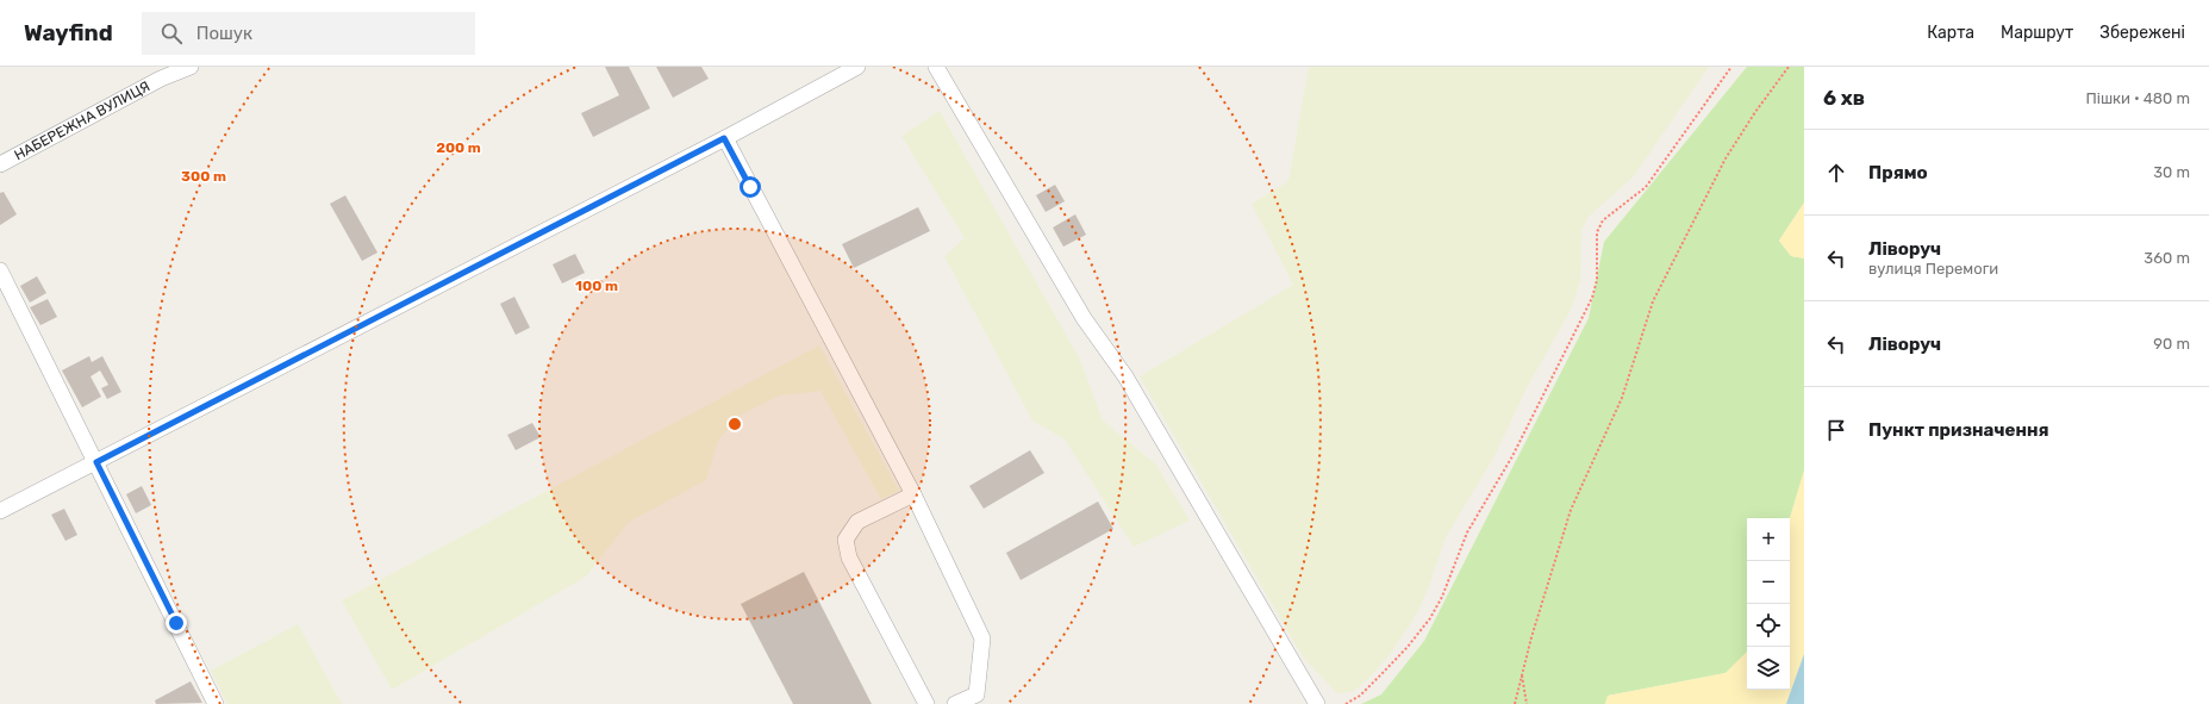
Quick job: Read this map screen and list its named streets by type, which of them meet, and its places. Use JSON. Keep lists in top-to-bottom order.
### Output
{
  "streets": {
    "street": ["НАБЕРЕЖНА ВУЛИЦЯ"]
  },
  "page": {
    "header": "Wayfind",
    "search": "Пошук",
    "nav": ["Карта", "Маршрут", "Збережені"],
    "heading": ["6 хв", "Пішки · 480 m"],
    "list": [
      ["Прямо", "30 m"],
      ["Ліворуч", "вулиця Перемоги", "360 m"],
      ["Ліворуч", "90 m"],
      "Пункт призначення"
    ],
    "map_buttons": ["+", "−"]
  },
  "rings": ["200 m", "300 m", "100 m"]
}
